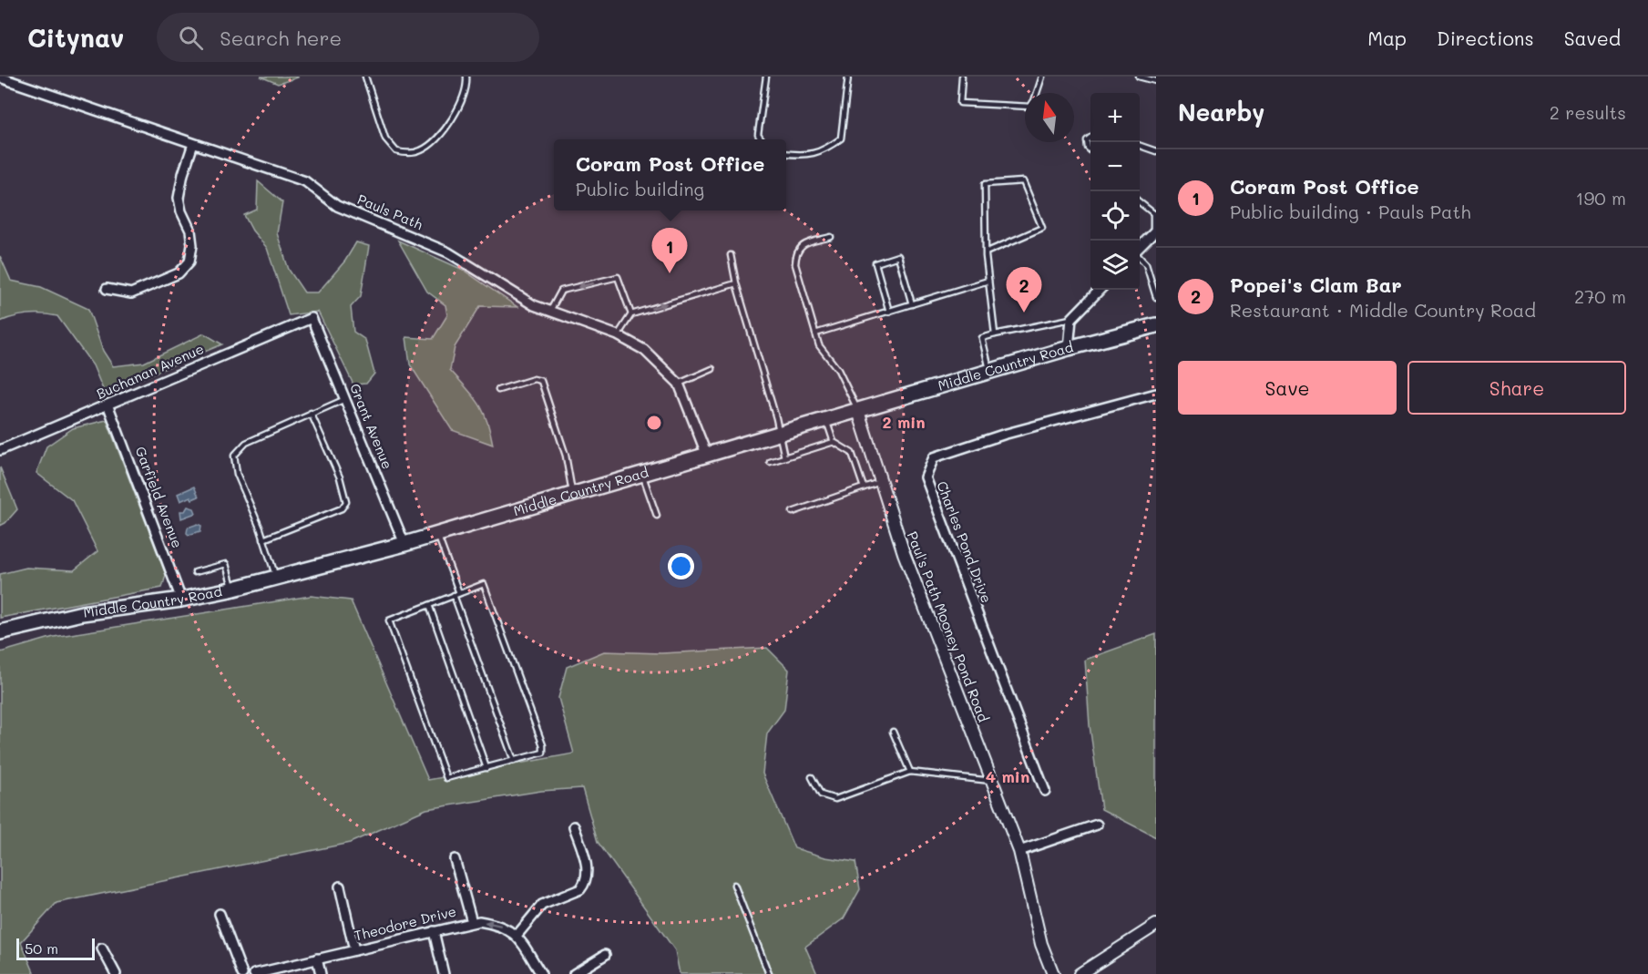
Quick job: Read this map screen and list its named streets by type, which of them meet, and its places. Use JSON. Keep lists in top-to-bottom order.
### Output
{
  "streets": {
    "main road": ["Middle Country Road"],
    "street": [
      "Pauls Path",
      "Buchanan Avenue",
      "Grant Avenue",
      "Garfield Avenue",
      "Charles Pond Drive",
      "Paul's Path Mooney Pond Road",
      "Theodore Drive"
    ]
  },
  "crossings": [
    ["Pauls Path", "Middle Country Road"],
    ["Middle Country Road", "Grant Avenue"],
    ["Middle Country Road", "Garfield Avenue"],
    ["Middle Country Road", "Paul's Path Mooney Pond Road"],
    ["Buchanan Avenue", "Grant Avenue"],
    ["Buchanan Avenue", "Garfield Avenue"]
  ],
  "scale_bar": "50 m",
  "north": "top",
  "page": {
    "header": "Citynav",
    "search": "Search here",
    "nav": ["Map", "Directions", "Saved"],
    "heading": ["Nearby", "2 results"],
    "map_buttons": ["+", "−"],
    "popup": ["Coram Post Office", "Public building"],
    "list": [
      {
        "mark": "1",
        "name": "Coram Post Office",
        "note": "Public building · Pauls Path",
        "value": "190 m"
      },
      {
        "mark": "2",
        "name": "Popei's Clam Bar",
        "note": "Restaurant · Middle Country Road",
        "value": "270 m"
      }
    ],
    "pins": ["1", "2"],
    "buttons": ["Save", "Share"],
    "scale": "50 m"
  },
  "rings": ["2 min", "4 min"]
}
